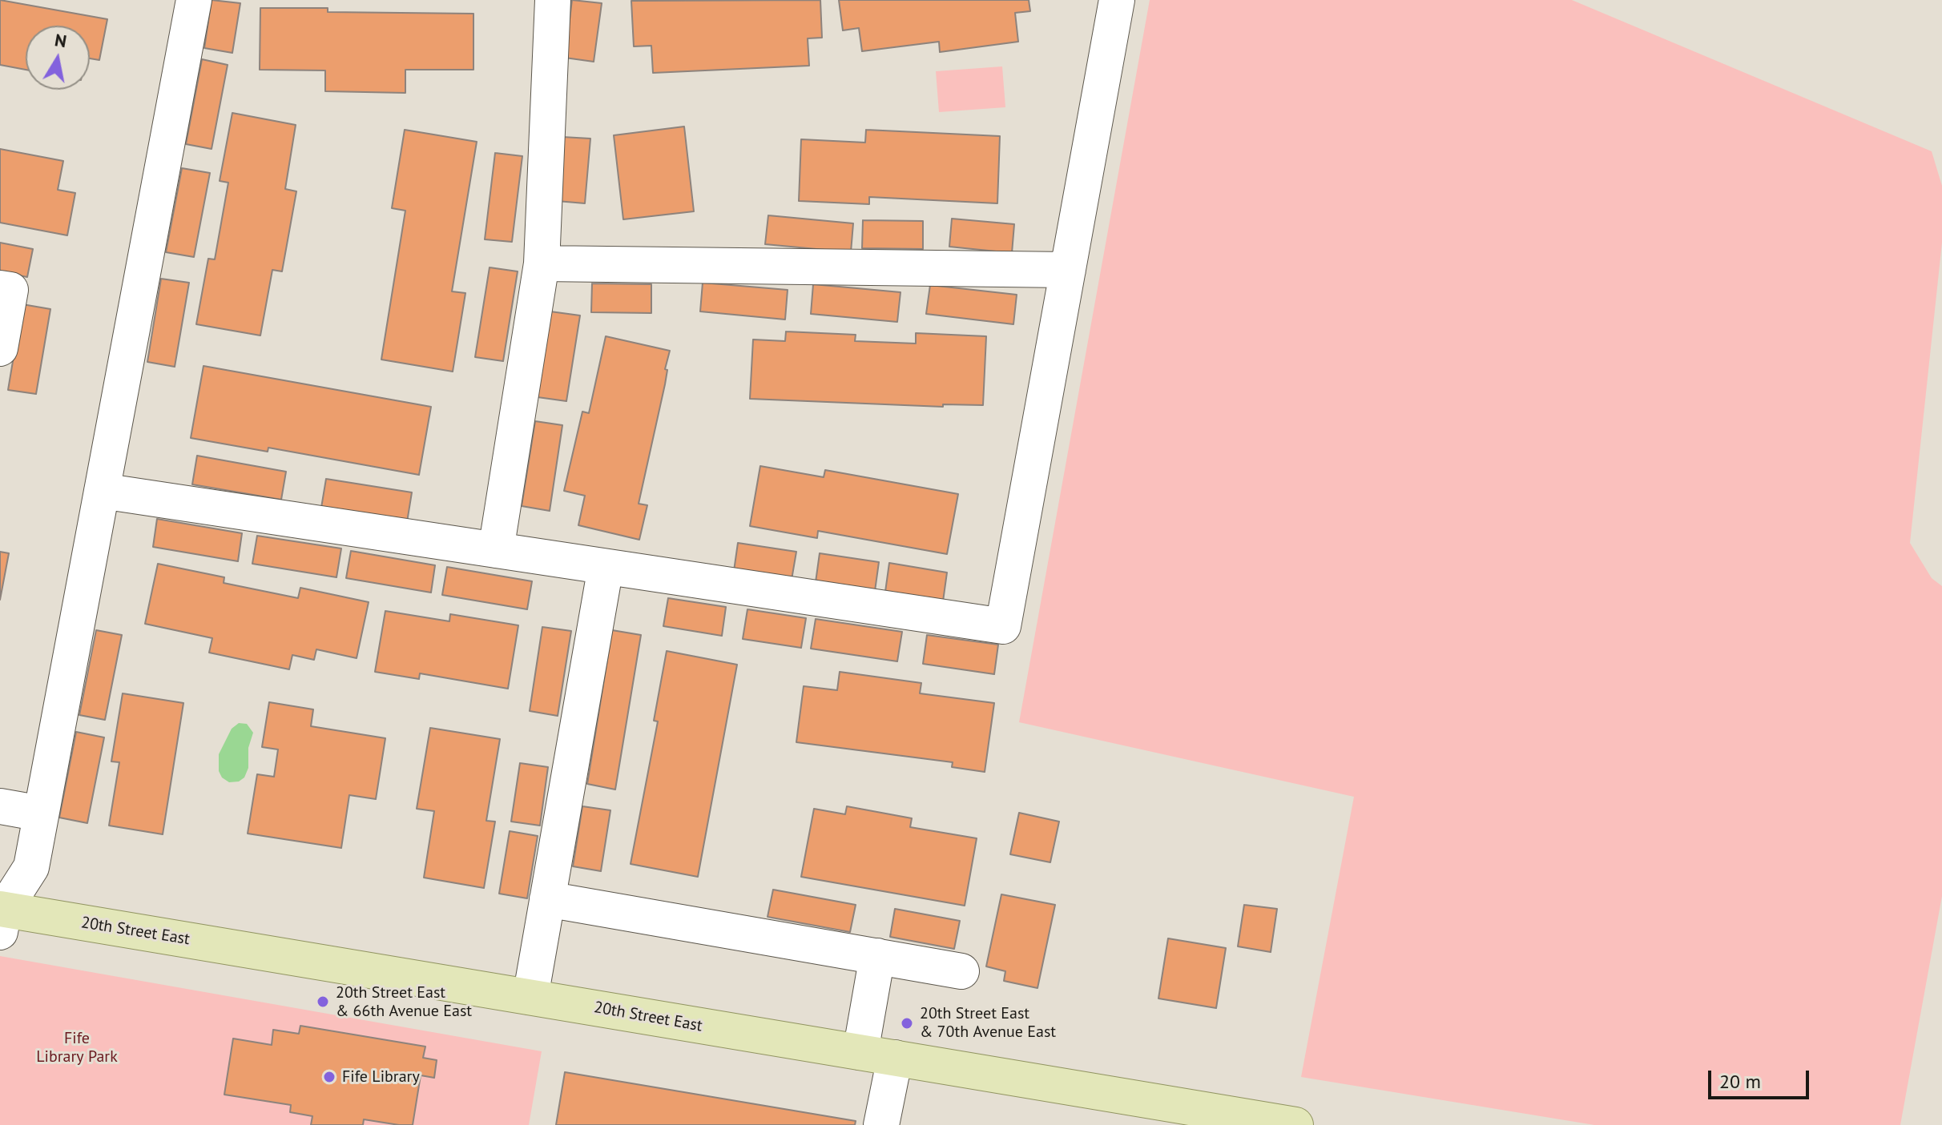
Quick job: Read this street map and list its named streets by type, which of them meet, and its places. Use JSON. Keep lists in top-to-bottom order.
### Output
{
  "streets": {
    "main road": ["20th Street East"]
  },
  "parks": ["Fife Library Park"],
  "places": ["20th Street East & 66th Avenue East", "20th Street East & 70th Avenue East", "Fife Library"],
  "scale_bar": "20 m",
  "north": "top"
}
